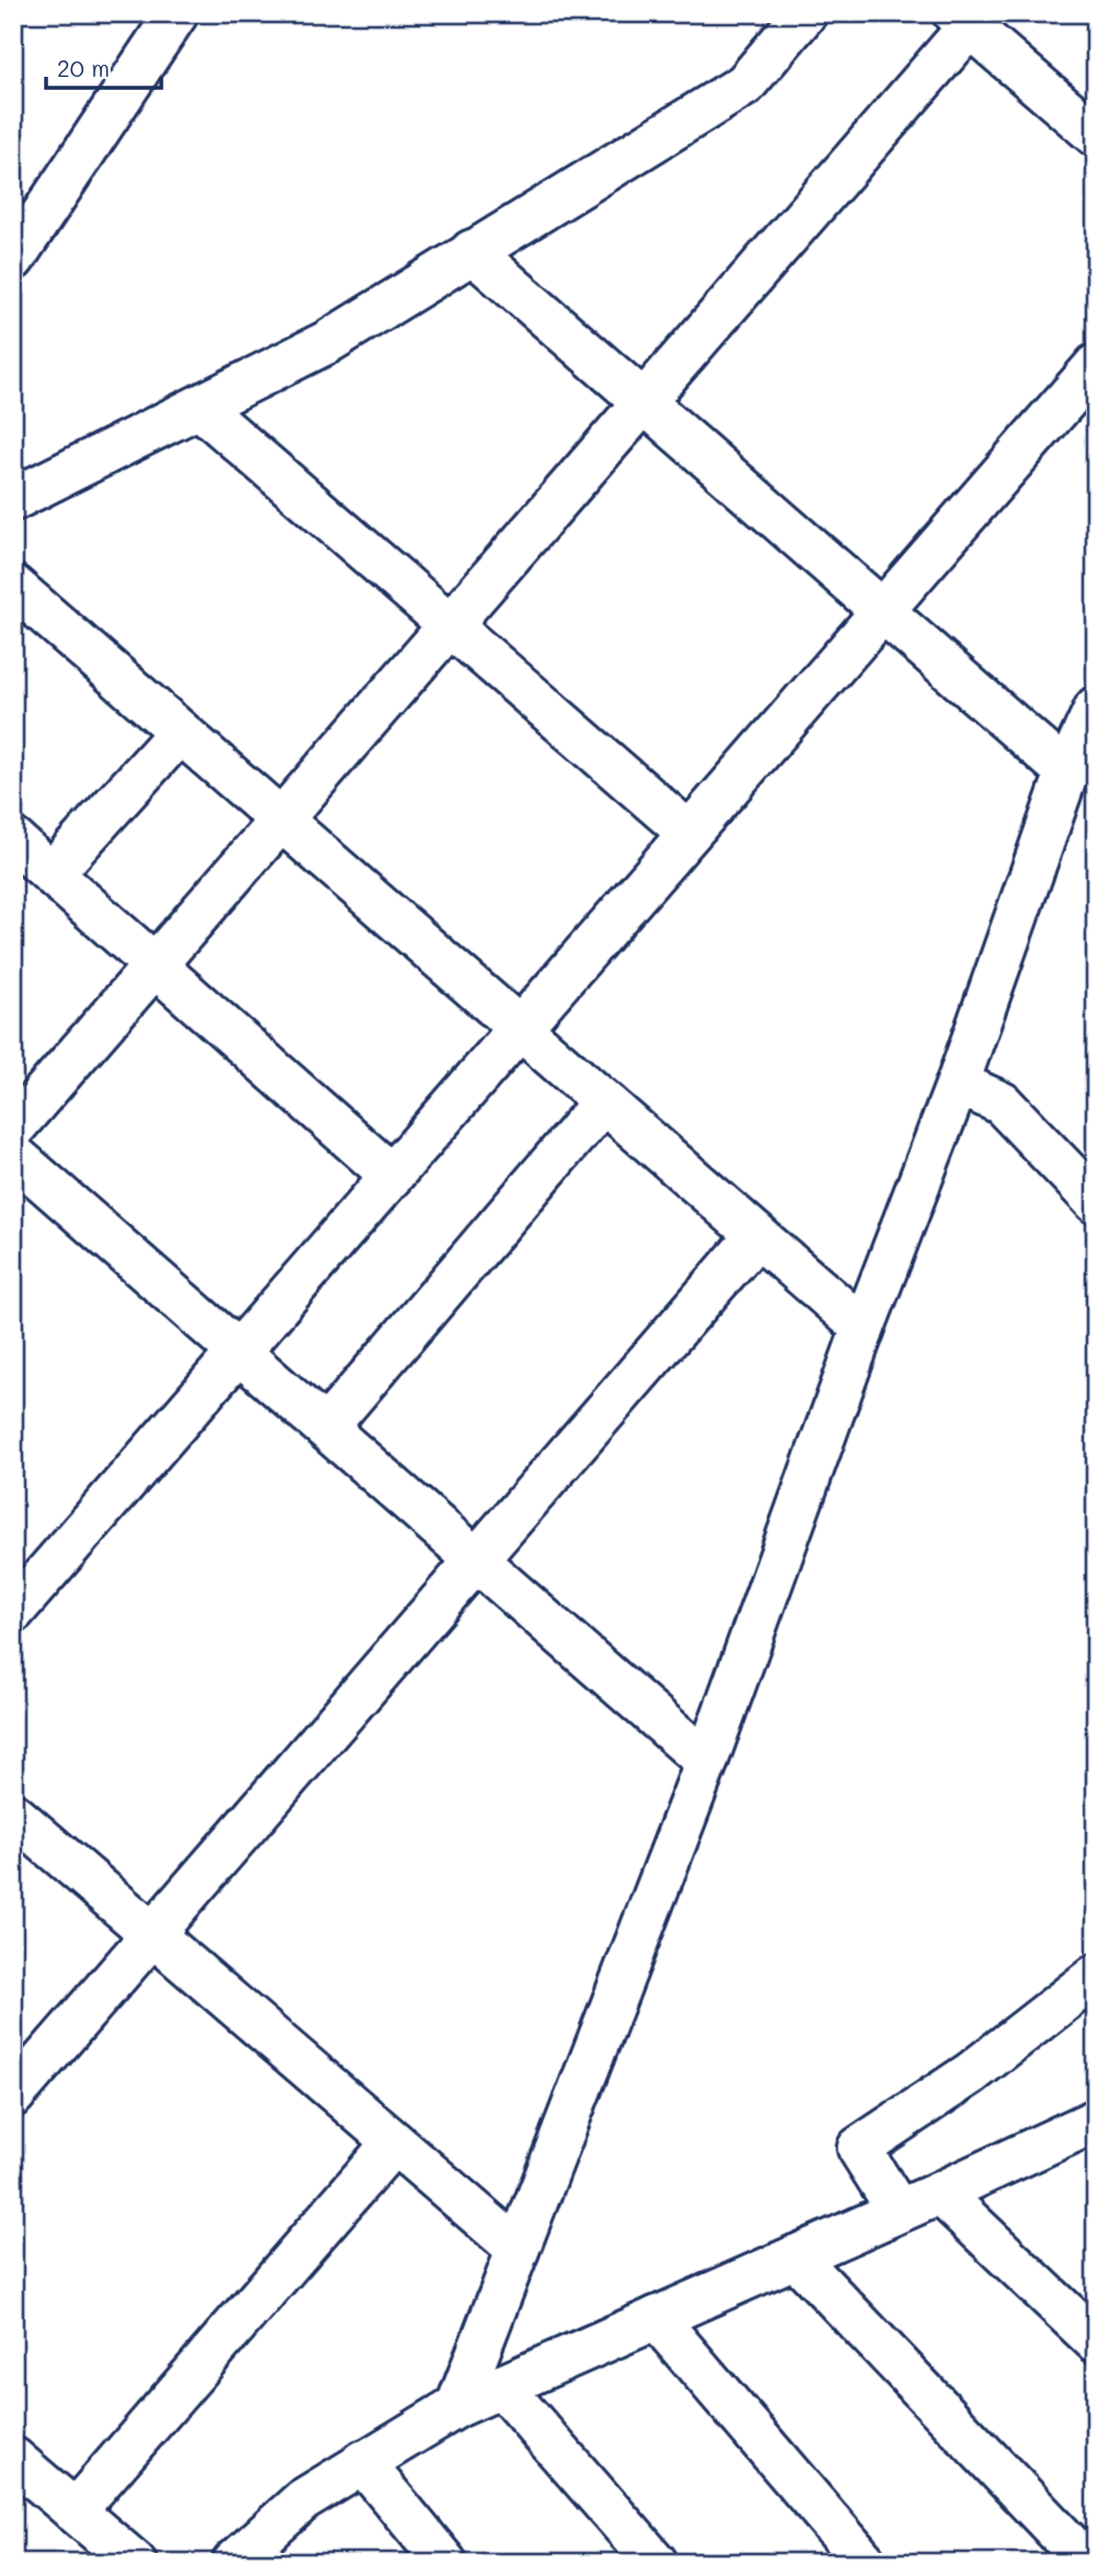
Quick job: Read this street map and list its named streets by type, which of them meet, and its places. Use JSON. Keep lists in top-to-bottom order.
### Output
{
  "scale_bar": "20 m"
}
